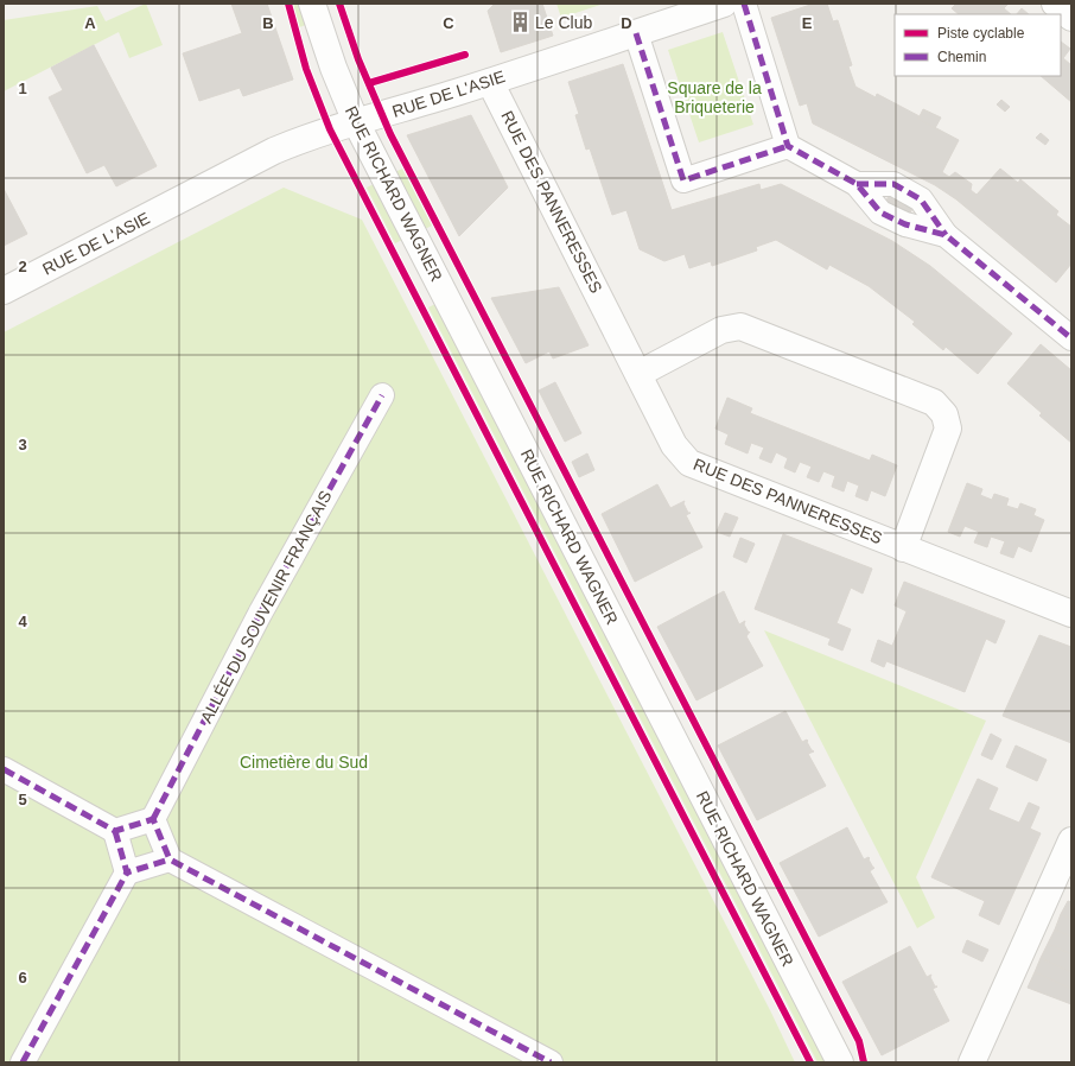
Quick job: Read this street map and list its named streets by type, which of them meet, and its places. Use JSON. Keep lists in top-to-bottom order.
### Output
{
  "streets": {
    "street": [
      "RUE DE L'ASIE",
      "RUE RICHARD WAGNER",
      "RUE DES PANNERESSES",
      "ALLÉE DU SOUVENIR FRANÇAIS"
    ]
  },
  "crossings": [
    ["RUE DE L'ASIE", "RUE RICHARD WAGNER"],
    ["RUE DE L'ASIE", "RUE DES PANNERESSES"]
  ],
  "parks": ["Square de la Briqueterie", "Cimetière du Sud"],
  "places": {
    "building": ["Le Club"]
  },
  "legend": ["Piste cyclable", "Chemin"],
  "grid": {
    "columns": [
      "A",
      "B",
      "C",
      "D",
      "E"
    ],
    "rows": [
      "1",
      "2",
      "3",
      "4",
      "5",
      "6"
    ]
  }
}
